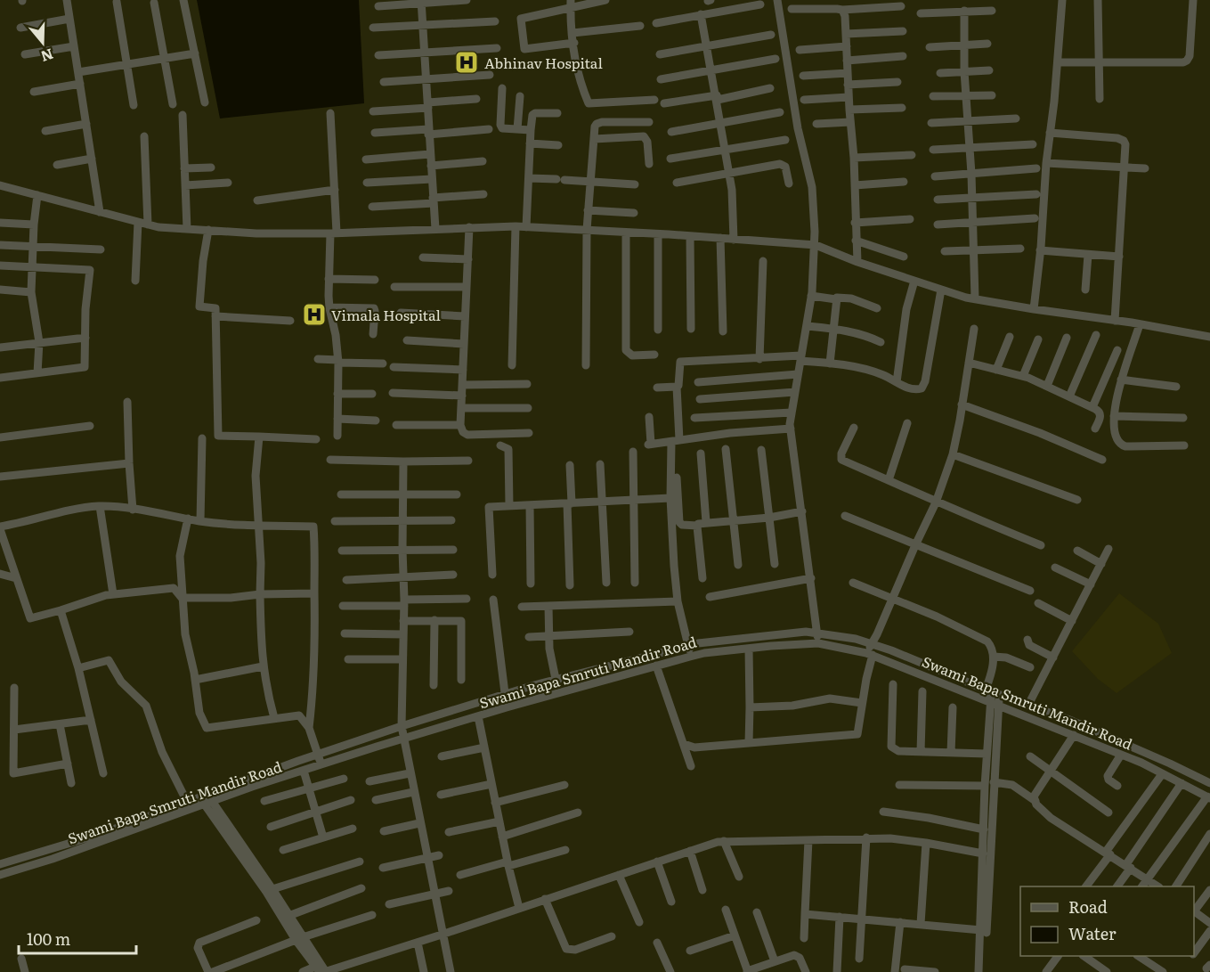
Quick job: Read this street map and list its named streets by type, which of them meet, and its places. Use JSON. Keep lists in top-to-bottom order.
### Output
{
  "streets": {
    "street": ["Swami Bapa Smruti Mandir Road"]
  },
  "places": {
    "hospital": ["Abhinav Hospital", "Vimala Hospital"]
  },
  "legend": ["Road", "Water"],
  "scale_bar": "100 m",
  "north": "bottom"
}
